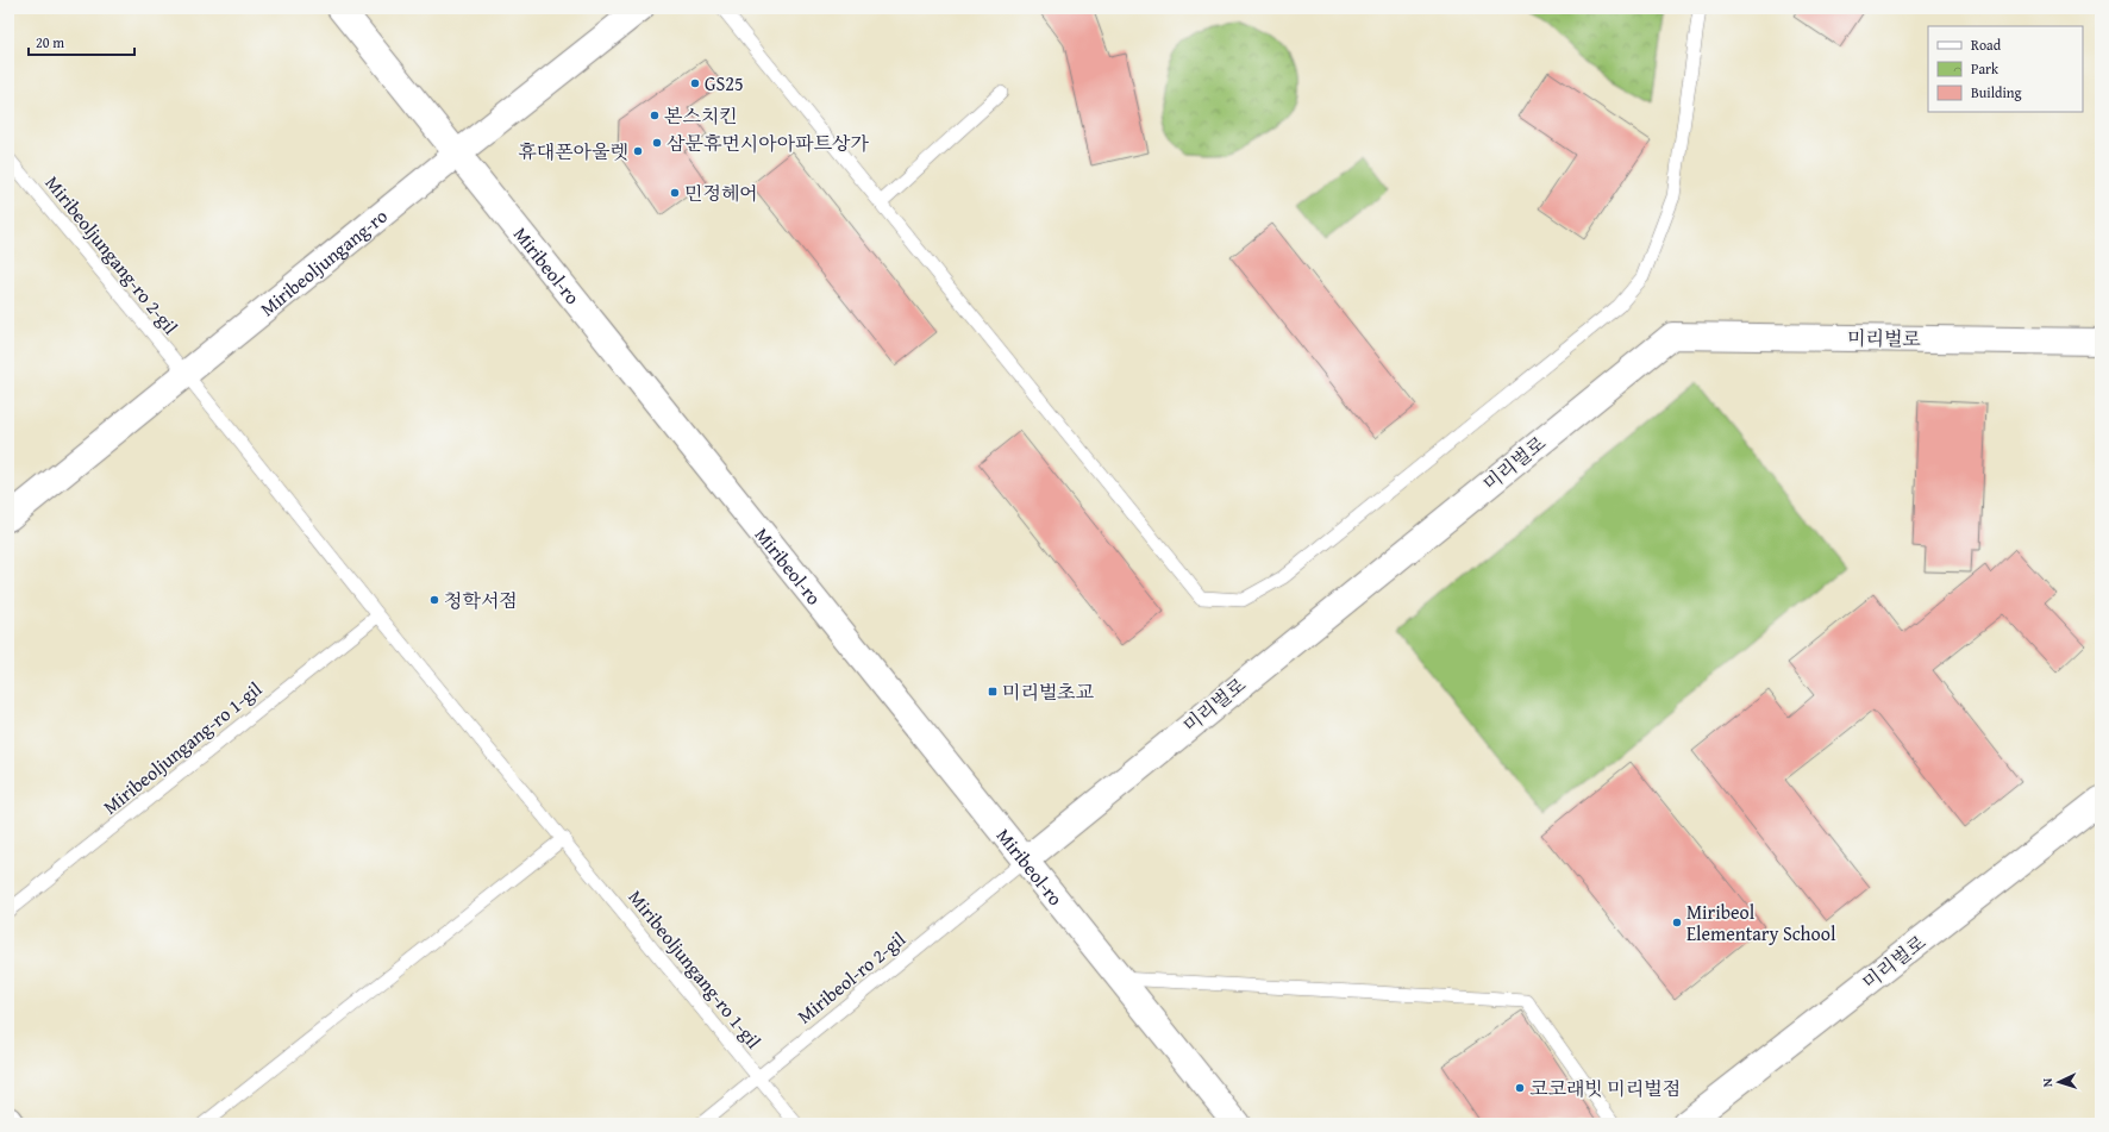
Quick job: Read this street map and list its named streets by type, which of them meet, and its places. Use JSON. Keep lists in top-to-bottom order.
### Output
{
  "streets": {
    "street": ["Miribeoljungang-ro", "Miribeol-ro", "미리벌로"],
    "lane": ["Miribeoljungang-ro 2-gil", "Miribeoljungang-ro 1-gil", "Miribeol-ro 2-gil"]
  },
  "crossings": [
    ["Miribeoljungang-ro 2-gil", "Miribeoljungang-ro"],
    ["Miribeoljungang-ro 2-gil", "Miribeoljungang-ro 1-gil"],
    ["Miribeoljungang-ro", "Miribeol-ro"],
    ["Miribeoljungang-ro", "Miribeoljungang-ro 1-gil"],
    ["Miribeol-ro", "미리벌로"],
    ["Miribeol-ro", "Miribeol-ro 2-gil"],
    ["미리벌로", "Miribeol-ro 2-gil"],
    ["Miribeoljungang-ro 1-gil", "Miribeol-ro 2-gil"]
  ],
  "places": {
    "other": [
      "GS25",
      "본스치킨",
      "삼문휴먼시아아파트상가",
      "휴대폰아울렛",
      "민정헤어",
      "청학서점",
      "Miribeol Elementary School",
      "코코래빗 미리벌점"
    ],
    "transit": ["미리벌초교"]
  },
  "legend": ["Road", "Park", "Building"],
  "scale_bar": "20 m",
  "north": "left"
}
